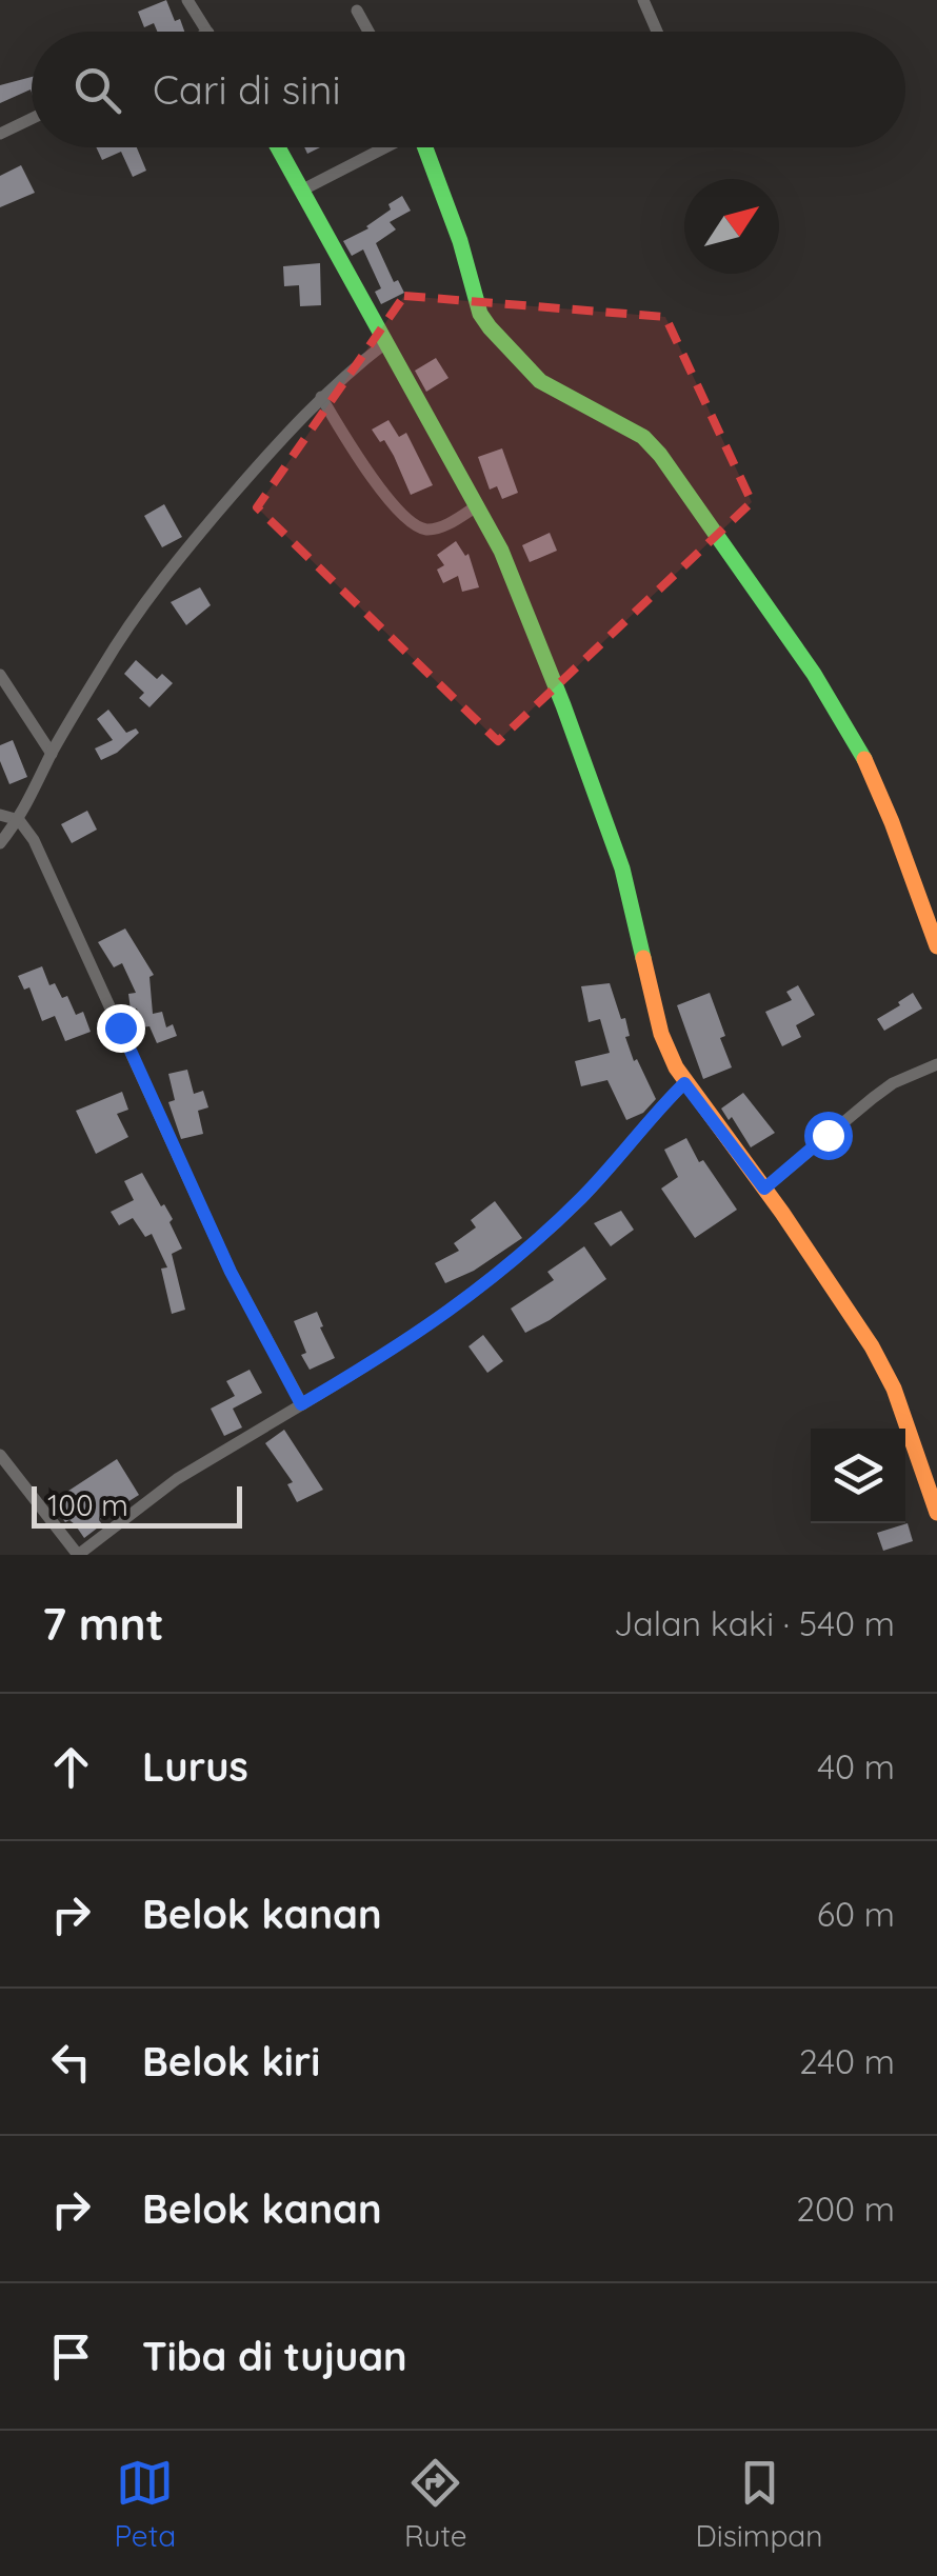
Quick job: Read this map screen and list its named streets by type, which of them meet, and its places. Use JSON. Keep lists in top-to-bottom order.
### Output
{
  "scale_bar": "100 m",
  "north": "top right",
  "page": {
    "search": "Cari di sini",
    "scale": "100 m",
    "heading": ["7 mnt", "Jalan kaki · 540 m"],
    "list": [
      ["Lurus", "40 m"],
      ["Belok kanan", "60 m"],
      ["Belok kiri", "240 m"],
      ["Belok kanan", "200 m"],
      "Tiba di tujuan"
    ],
    "nav": ["Peta", "Rute", "Disimpan"]
  }
}
